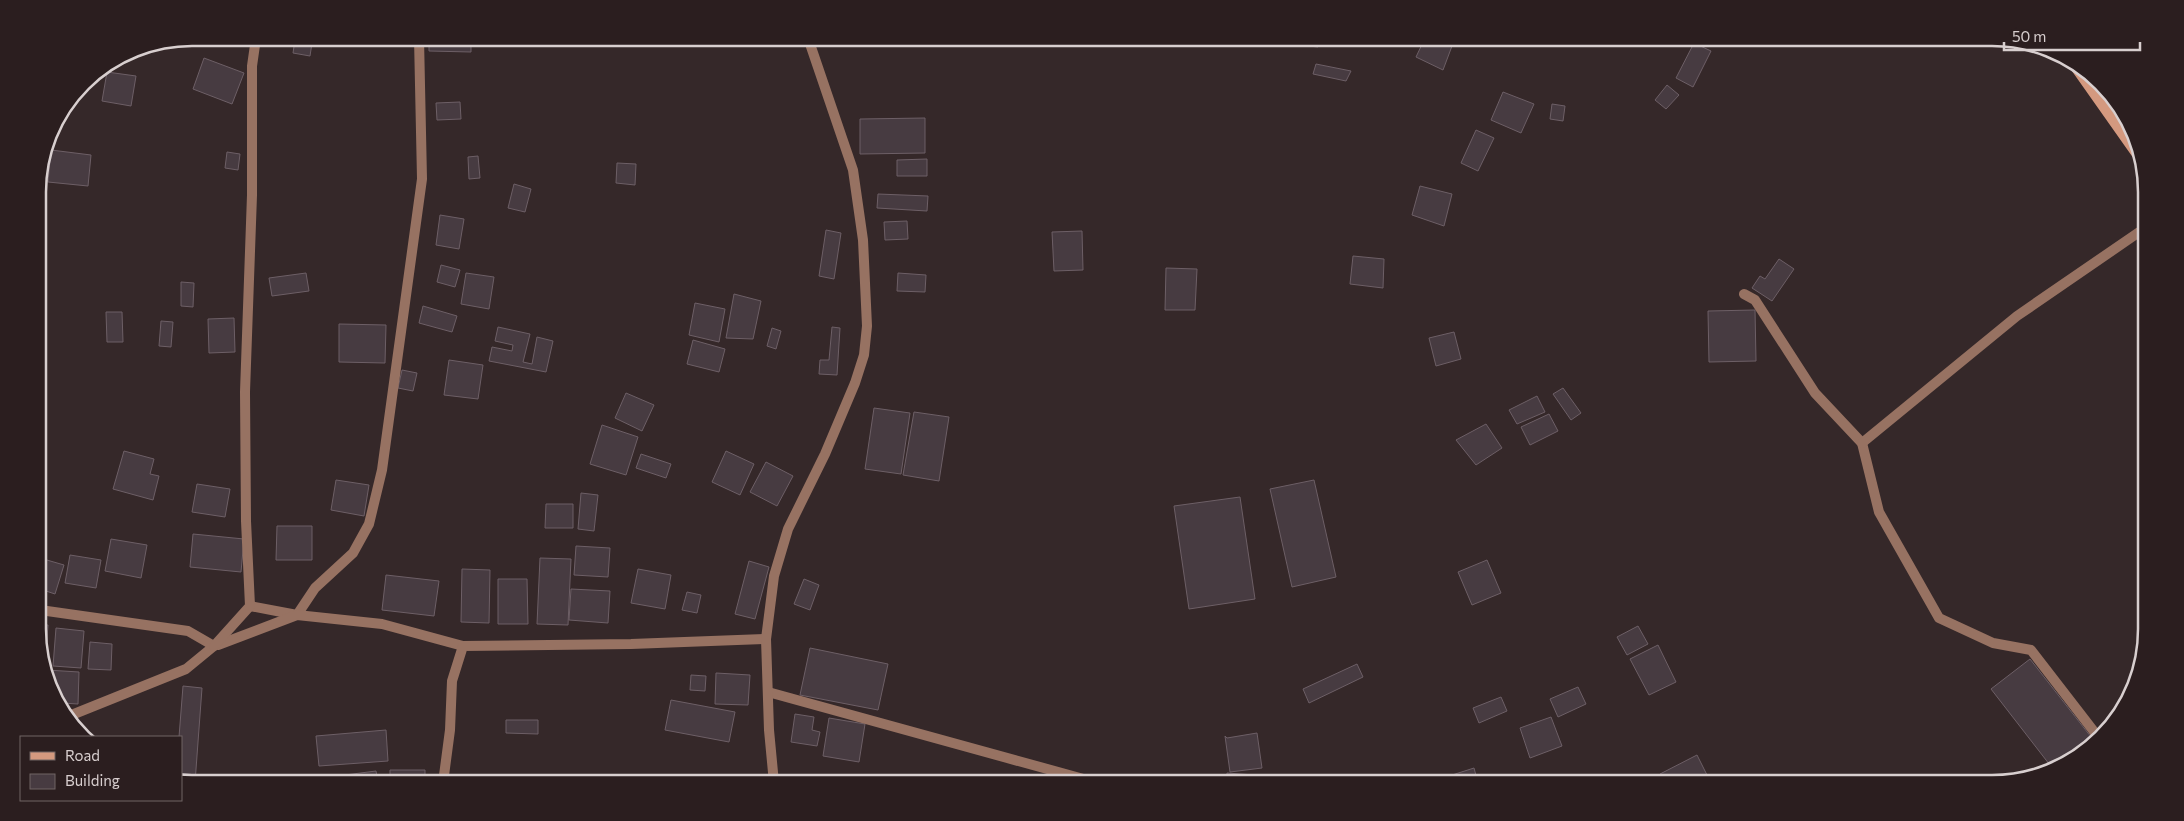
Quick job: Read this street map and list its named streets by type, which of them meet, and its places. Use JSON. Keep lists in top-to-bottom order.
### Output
{
  "legend": ["Road", "Building"],
  "scale_bar": "50 m"
}
